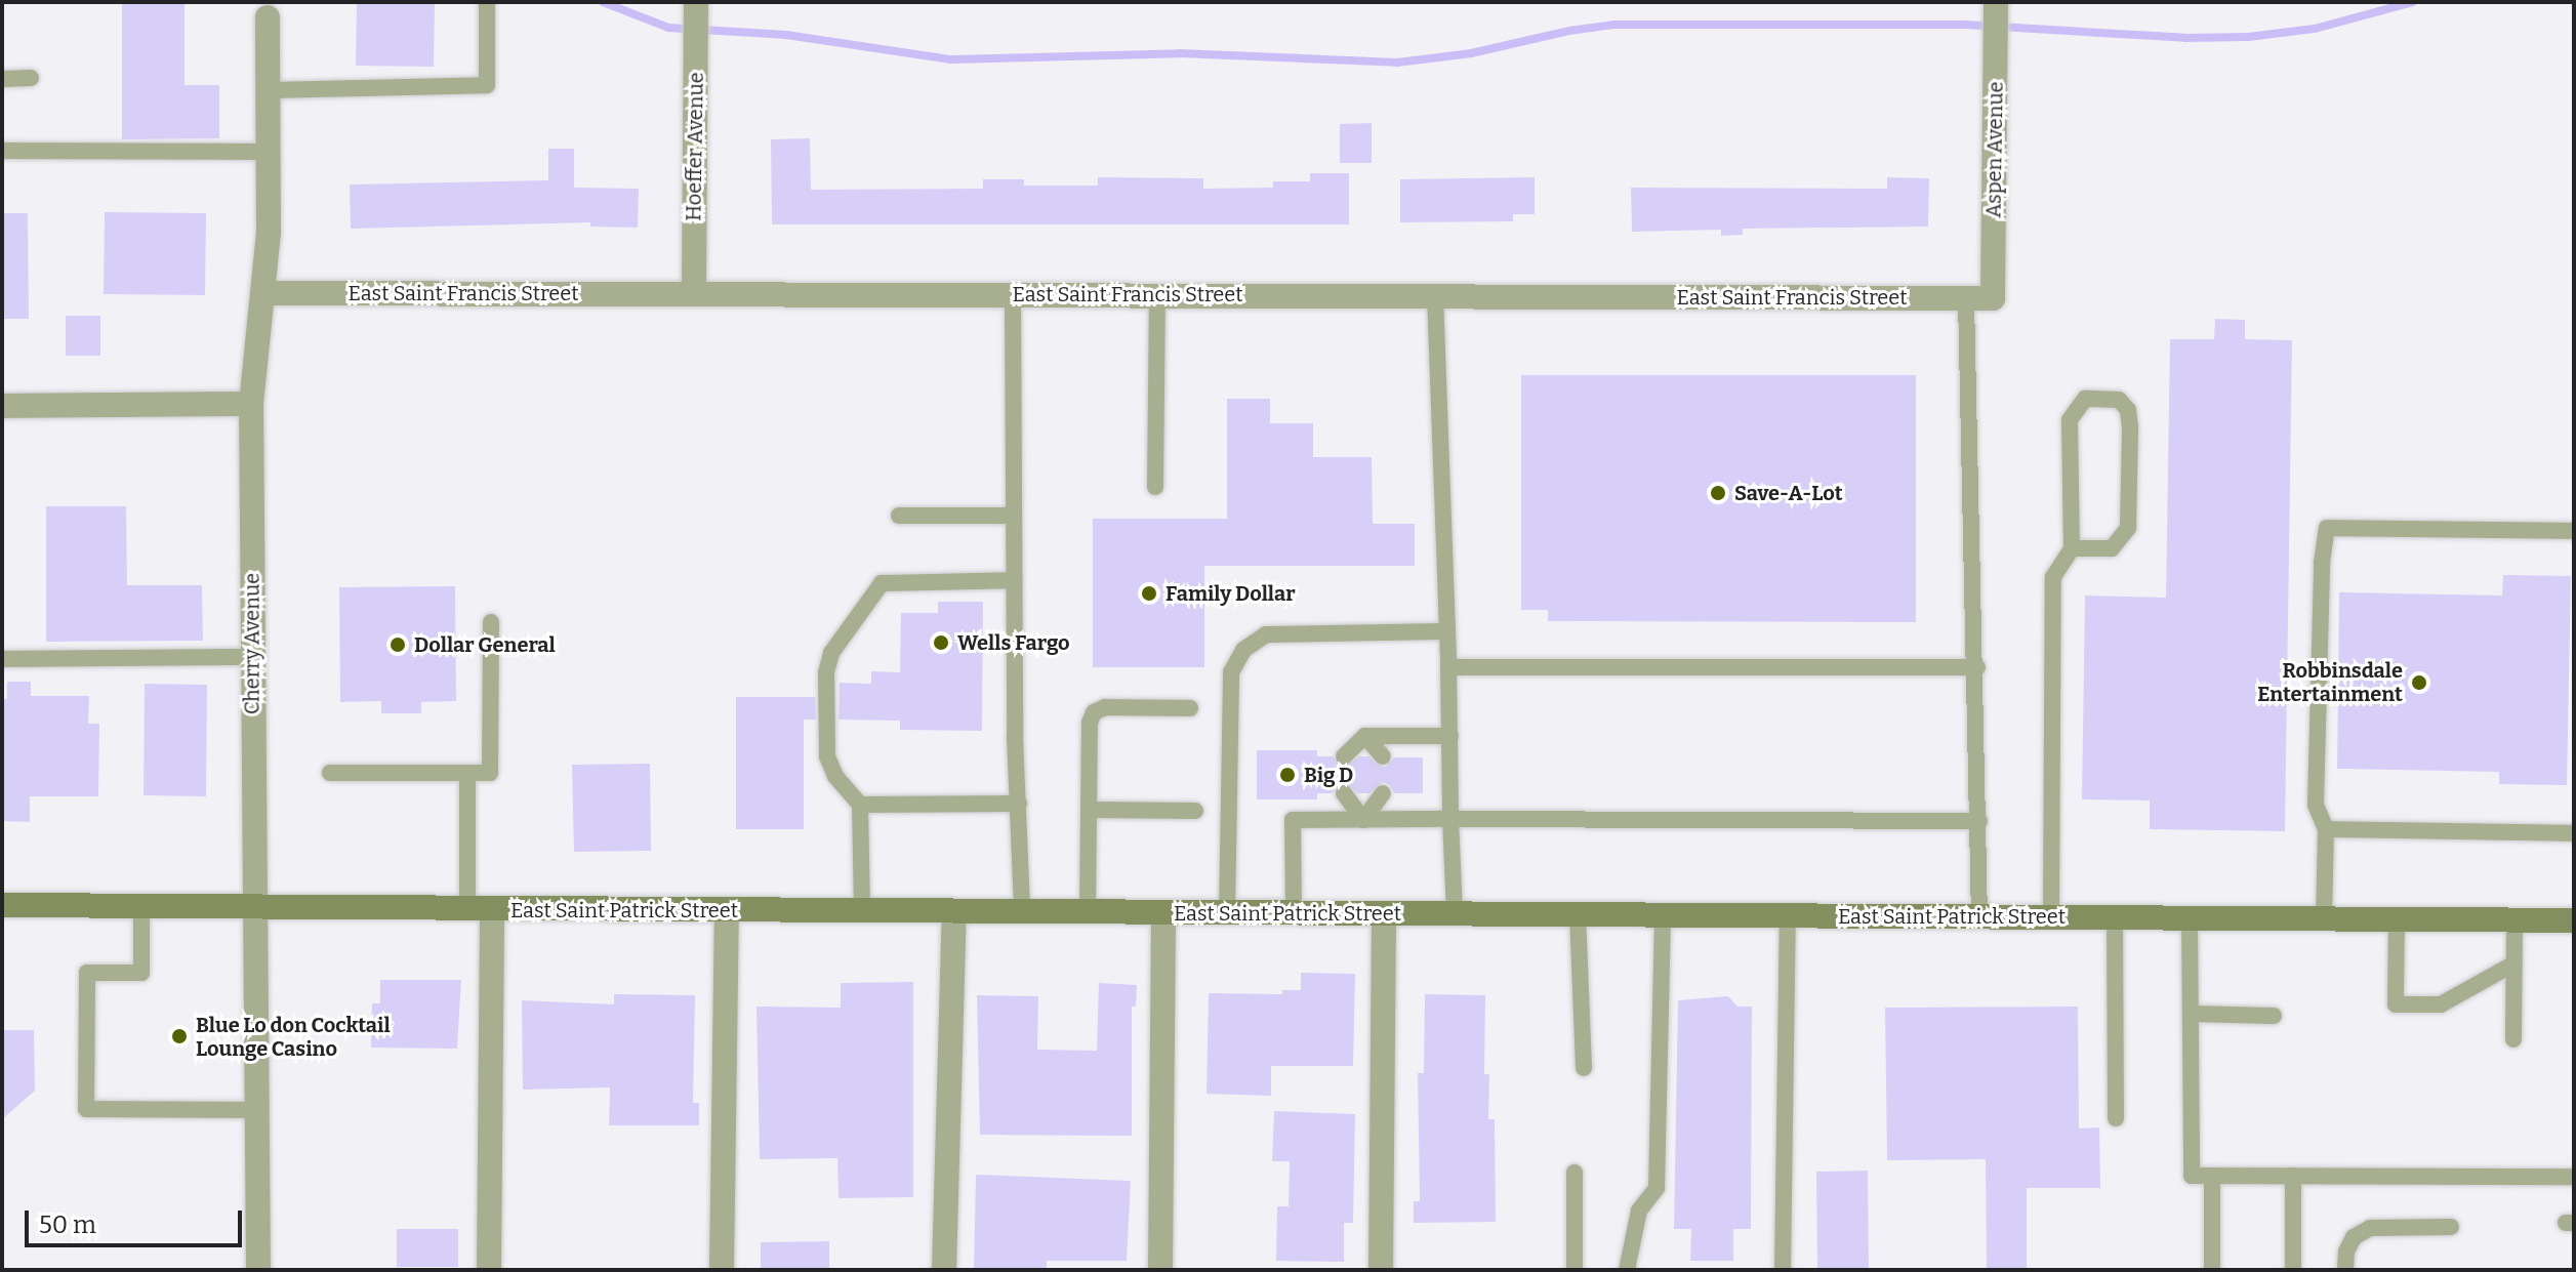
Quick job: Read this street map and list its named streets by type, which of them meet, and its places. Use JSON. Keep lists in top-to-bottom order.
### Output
{
  "streets": {
    "main road": ["East Saint Patrick Street"],
    "street": [
      "Hoeffer Avenue",
      "Aspen Avenue",
      "East Saint Francis Street",
      "Cherry Avenue"
    ]
  },
  "crossings": [
    ["Hoeffer Avenue", "East Saint Francis Street"],
    ["Aspen Avenue", "East Saint Francis Street"],
    ["East Saint Francis Street", "Cherry Avenue"],
    ["Cherry Avenue", "East Saint Patrick Street"]
  ],
  "places": [
    "Save-A-Lot",
    "Family Dollar",
    "Wells Fargo",
    "Dollar General",
    "Robbinsdale Entertainment",
    "Big D",
    "Blue Lo don Cocktail Lounge Casino"
  ],
  "scale_bar": "50 m"
}
